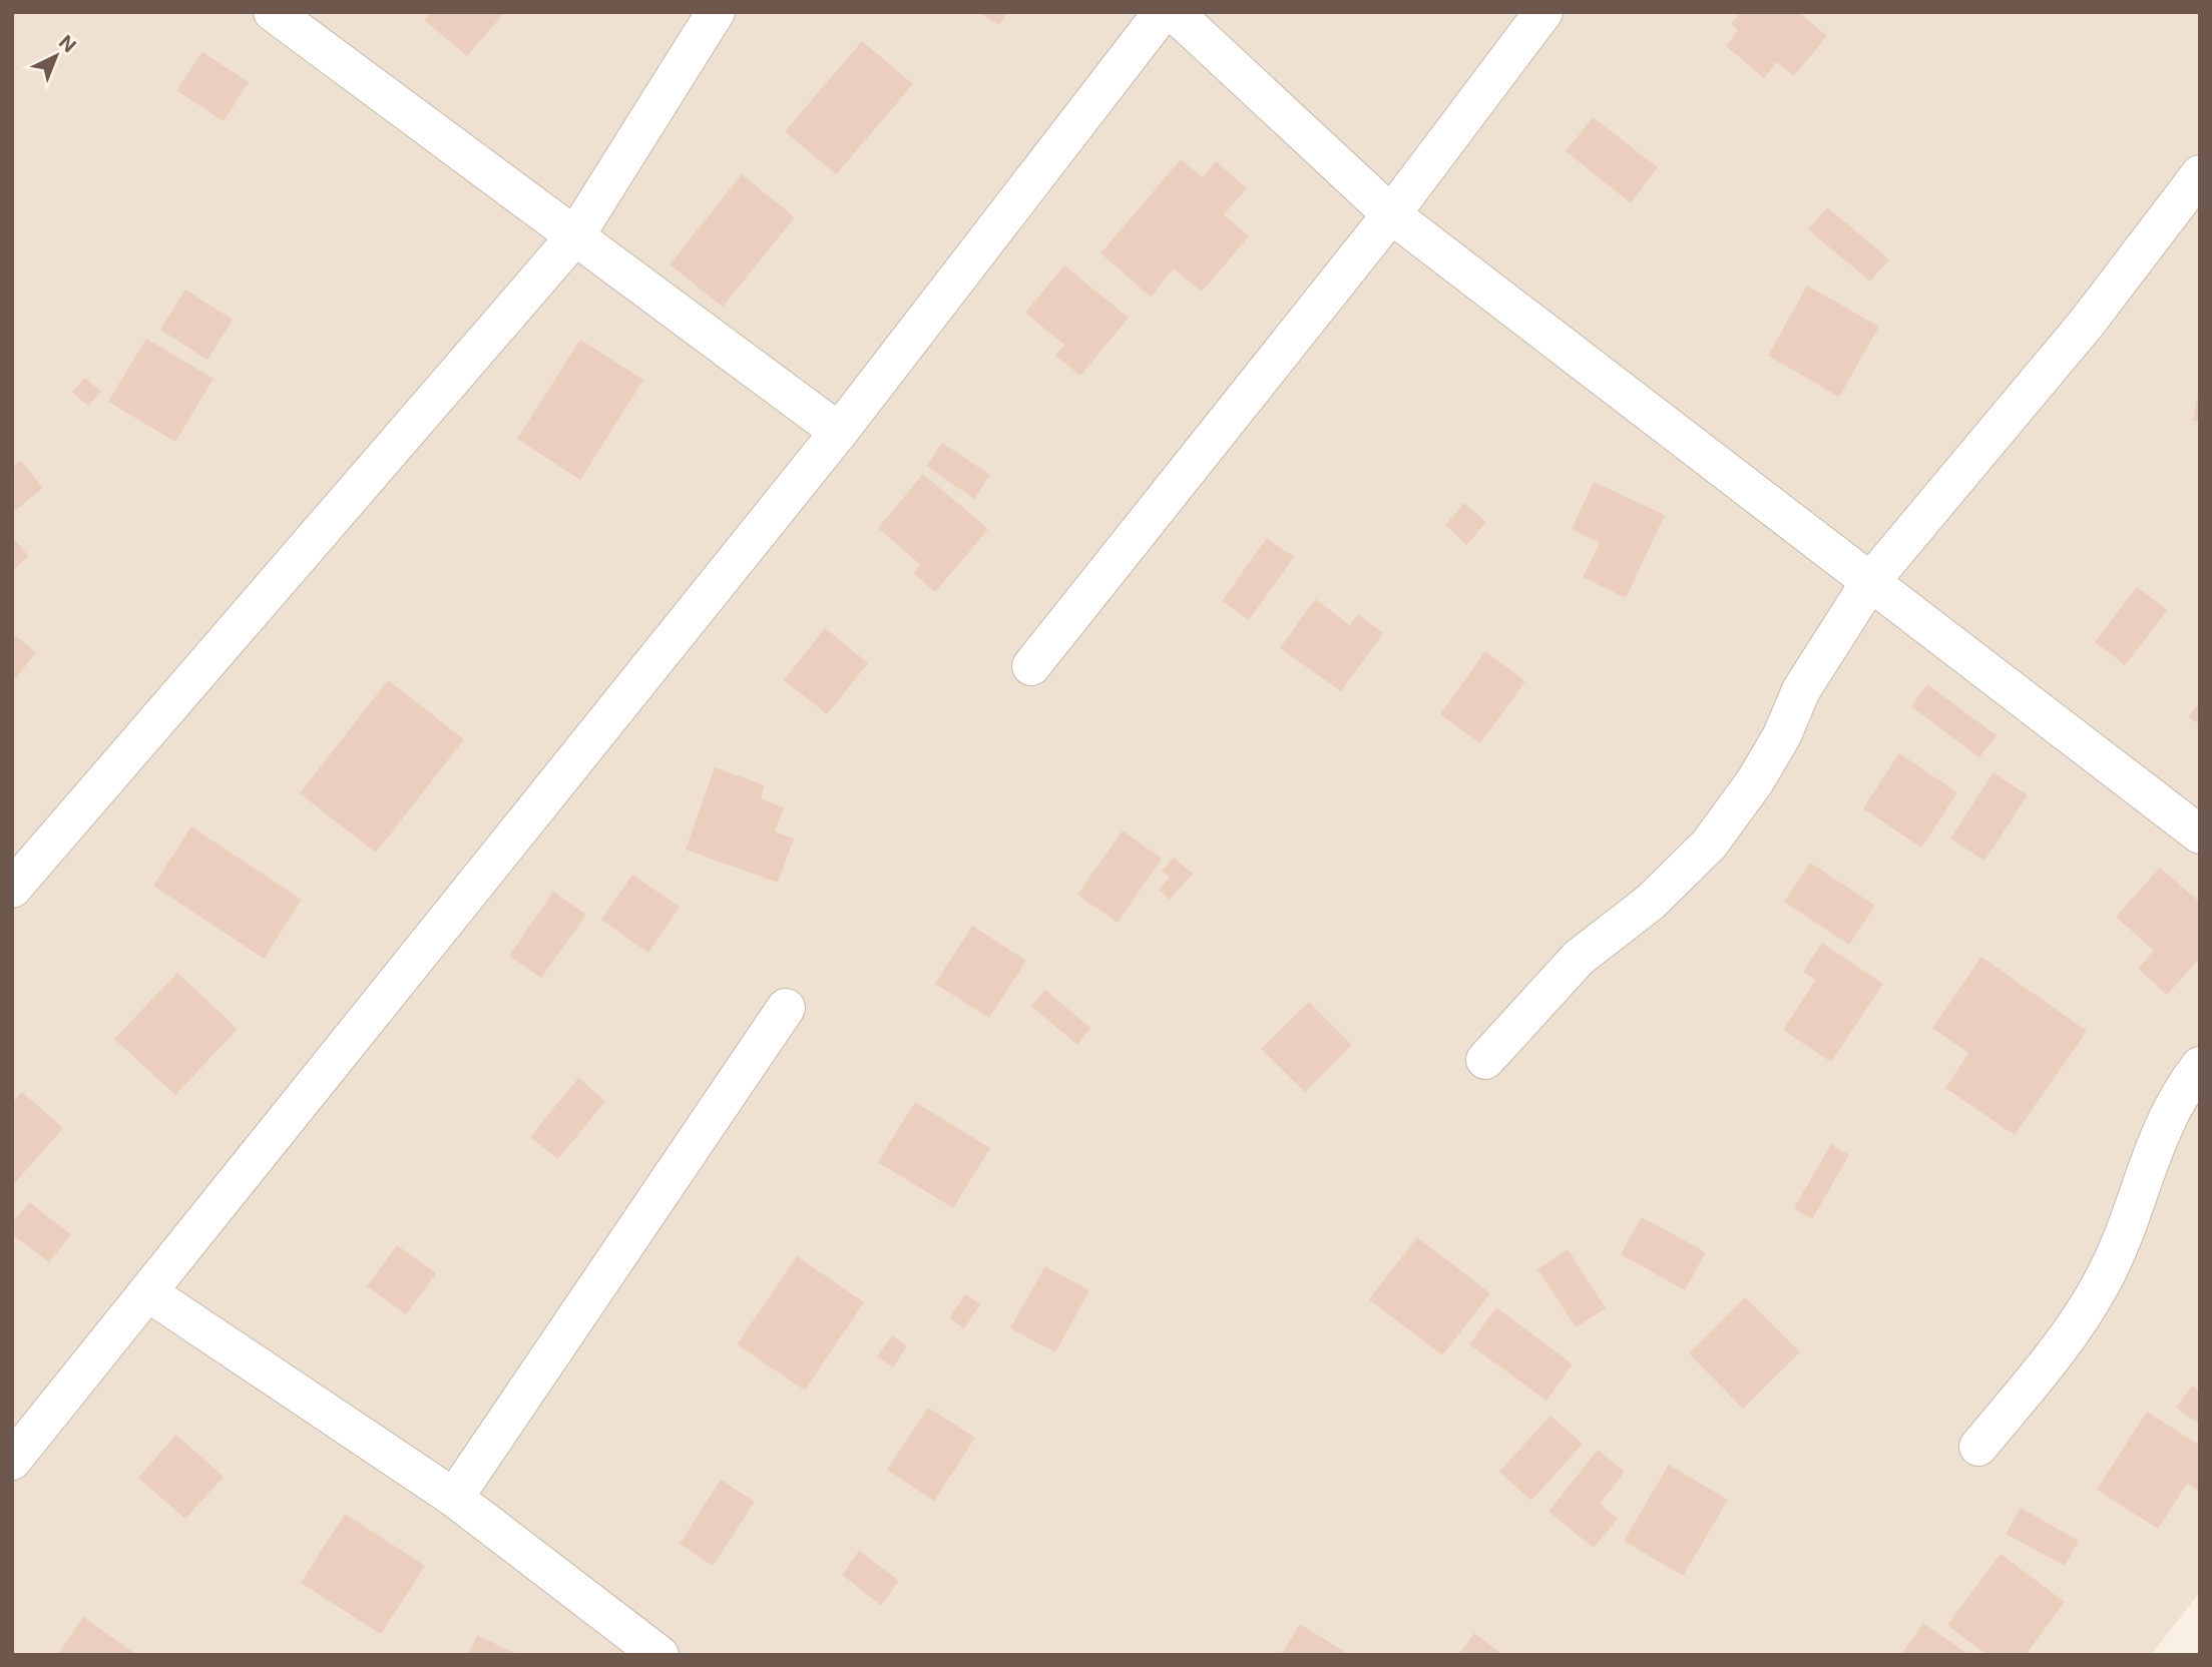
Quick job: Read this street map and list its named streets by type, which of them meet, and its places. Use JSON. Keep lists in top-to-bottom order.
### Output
{
  "north": "top right"
}
